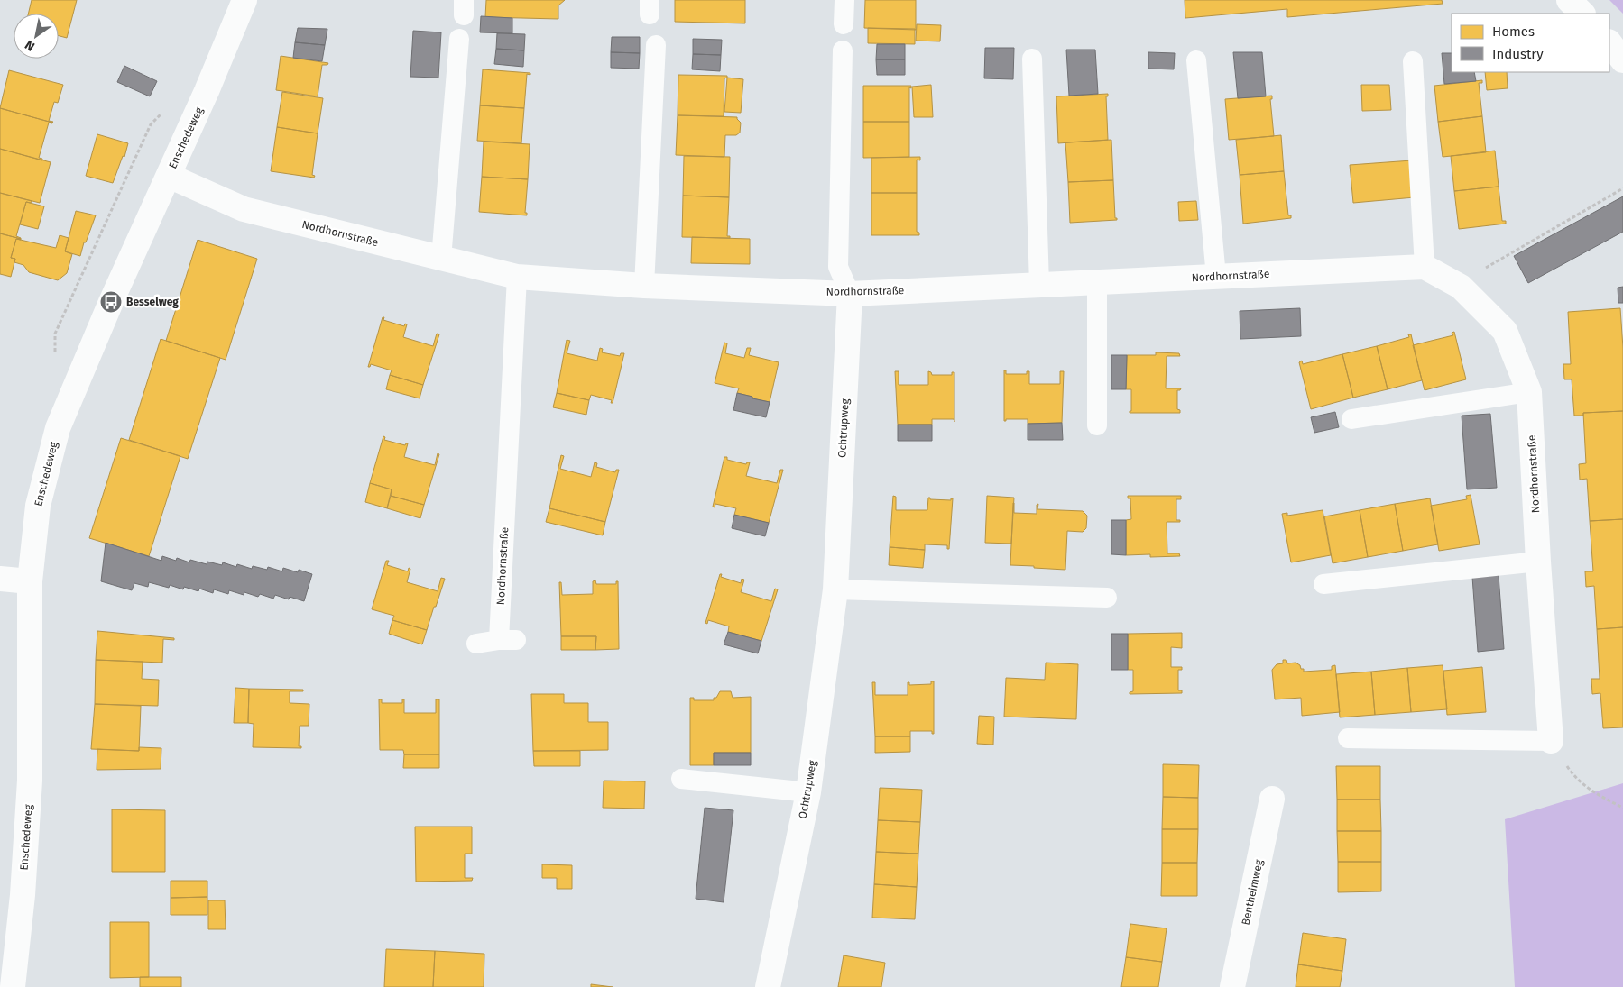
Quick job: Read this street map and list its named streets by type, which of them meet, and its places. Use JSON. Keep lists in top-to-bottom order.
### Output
{
  "streets": {
    "street": [
      "Enschedeweg",
      "Nordhornstraße",
      "Ochtrupweg",
      "Bentheimweg"
    ]
  },
  "crossings": [
    ["Enschedeweg", "Nordhornstraße"],
    ["Nordhornstraße", "Ochtrupweg"]
  ],
  "places": {
    "bus stop": ["Besselweg"]
  },
  "legend": ["Homes", "Industry"],
  "north": "bottom left"
}
